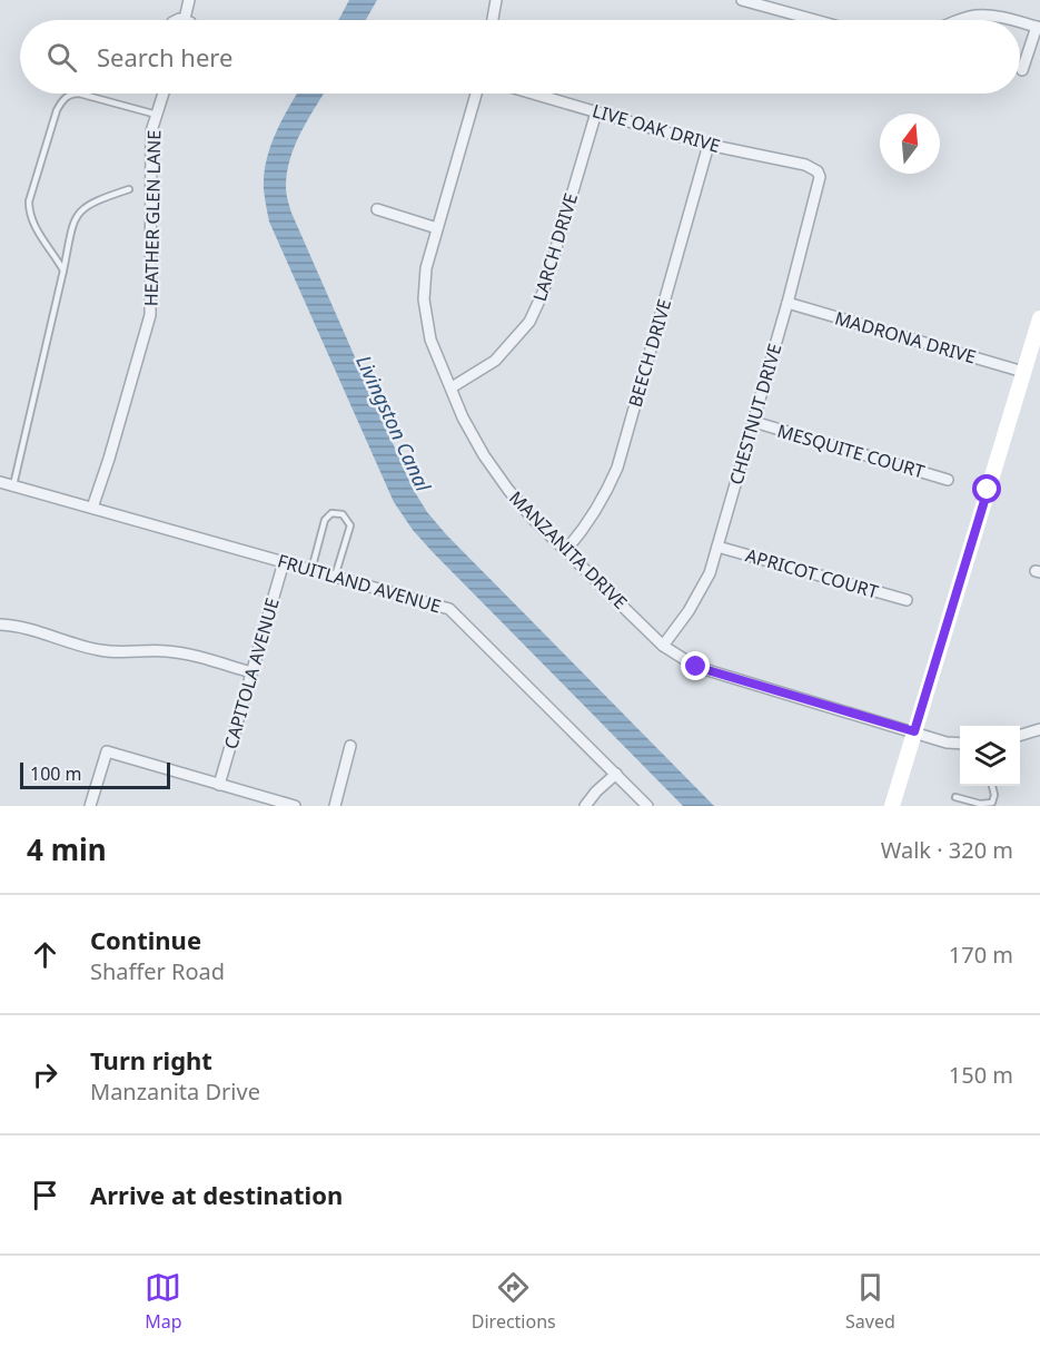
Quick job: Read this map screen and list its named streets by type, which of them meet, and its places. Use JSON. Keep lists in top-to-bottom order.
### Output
{
  "streets": {
    "street": [
      "LIVE OAK DRIVE",
      "HEATHER GLEN LANE",
      "LARCH DRIVE",
      "MADRONA DRIVE",
      "BEECH DRIVE",
      "CHESTNUT DRIVE",
      "MESQUITE COURT",
      "MANZANITA DRIVE",
      "APRICOT COURT",
      "FRUITLAND AVENUE",
      "CAPITOLA AVENUE"
    ]
  },
  "crossings": [
    ["LIVE OAK DRIVE", "LARCH DRIVE"],
    ["LIVE OAK DRIVE", "BEECH DRIVE"],
    ["LIVE OAK DRIVE", "CHESTNUT DRIVE"],
    ["HEATHER GLEN LANE", "FRUITLAND AVENUE"],
    ["LARCH DRIVE", "MANZANITA DRIVE"],
    ["MADRONA DRIVE", "CHESTNUT DRIVE"],
    ["BEECH DRIVE", "MANZANITA DRIVE"],
    ["CHESTNUT DRIVE", "MESQUITE COURT"],
    ["CHESTNUT DRIVE", "MANZANITA DRIVE"],
    ["CHESTNUT DRIVE", "APRICOT COURT"],
    ["FRUITLAND AVENUE", "CAPITOLA AVENUE"]
  ],
  "water": ["Livingston Canal"],
  "scale_bar": "100 m",
  "north": "top",
  "page": {
    "search": "Search here",
    "scale": "100 m",
    "heading": ["4 min", "Walk · 320 m"],
    "list": [
      ["Continue", "Shaffer Road", "170 m"],
      ["Turn right", "Manzanita Drive", "150 m"],
      "Arrive at destination"
    ],
    "nav": ["Map", "Directions", "Saved"]
  }
}
